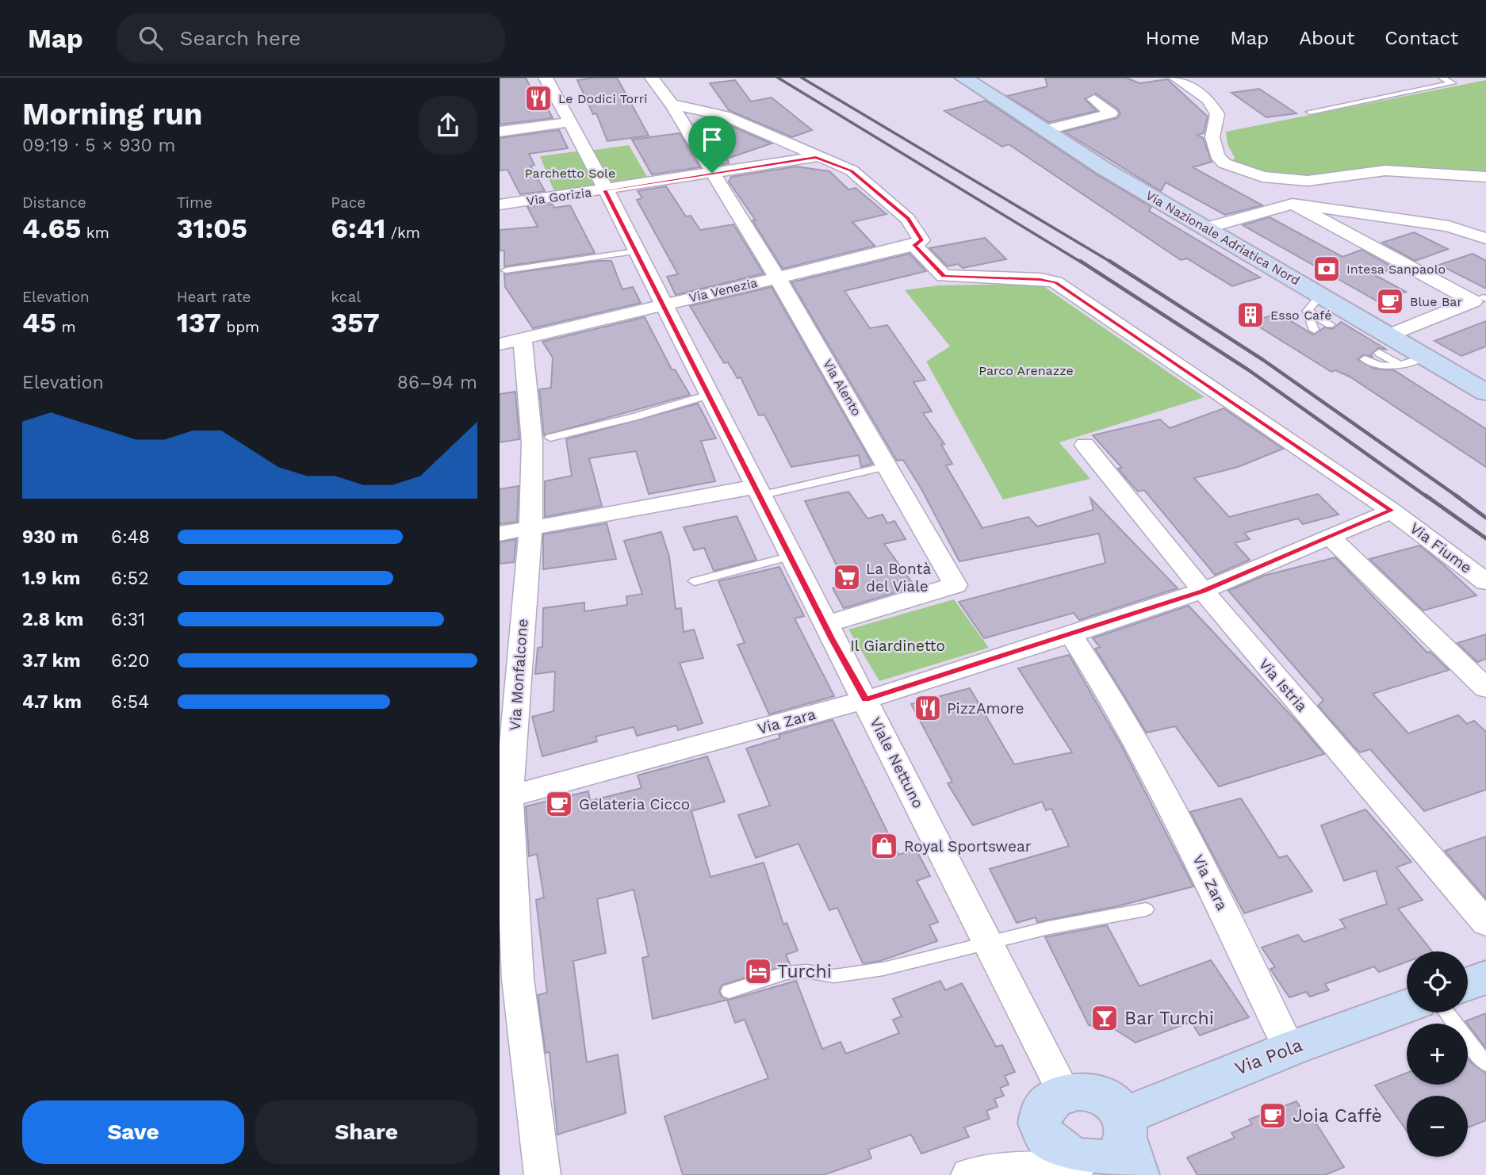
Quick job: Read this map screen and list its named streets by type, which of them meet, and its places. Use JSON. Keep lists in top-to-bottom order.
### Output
{
  "streets": {
    "main road": ["Via Nazionale Adriatica Nord", "Via Pola"],
    "street": [
      "Via Gorizia",
      "Via Venezia",
      "Via Alento",
      "Via Fiume",
      "Via Monfalcone",
      "Via Istria",
      "Via Zara",
      "Viale Nettuno"
    ]
  },
  "crossings": [
    ["Via Gorizia", "Via Alento"],
    ["Via Gorizia", "Viale Nettuno"],
    ["Via Venezia", "Via Alento"],
    ["Via Venezia", "Via Fiume"],
    ["Via Venezia", "Via Monfalcone"],
    ["Via Venezia", "Viale Nettuno"],
    ["Via Alento", "Viale Nettuno"],
    ["Via Fiume", "Via Zara"],
    ["Via Monfalcone", "Via Zara"],
    ["Via Istria", "Via Zara"],
    ["Via Zara", "Viale Nettuno"],
    ["Via Zara", "Via Pola"],
    ["Viale Nettuno", "Via Pola"]
  ],
  "parks": ["Parchetto Sole", "Parco Arenazze", "Il Giardinetto"],
  "places": {
    "restaurant": ["Le Dodici Torri", "PizzAmore"],
    "bank": ["Intesa Sanpaolo"],
    "cafe": ["Blue Bar", "Gelateria Cicco", "Joia Caffè"],
    "building": ["Esso Café"],
    "supermarket": ["La Bontà del Viale"],
    "shop": ["Royal Sportswear"],
    "hotel": ["Turchi"],
    "bar": ["Bar Turchi"]
  },
  "page": {
    "header": "Map",
    "search": "Search here",
    "nav": [
      "Home",
      "Map",
      "About",
      "Contact"
    ],
    "heading": ["Morning run", "09:19 · 5 × 930 m"],
    "stats": [
      ["Distance", "4.65 km"],
      ["Time", "31:05"],
      ["Pace", "6:41 /km"],
      ["Elevation", "45 m"],
      ["Heart rate", "137 bpm"],
      ["kcal", "357"]
    ],
    "chart": ["Elevation", "86–94 m"],
    "list": [
      {
        "name": "930 m",
        "note": "6:48"
      },
      {
        "name": "1.9 km",
        "note": "6:52"
      },
      {
        "name": "2.8 km",
        "note": "6:31"
      },
      {
        "name": "3.7 km",
        "note": "6:20"
      },
      {
        "name": "4.7 km",
        "note": "6:54"
      }
    ],
    "map_buttons": ["+", "−"],
    "buttons": ["Save", "Share"]
  }
}
